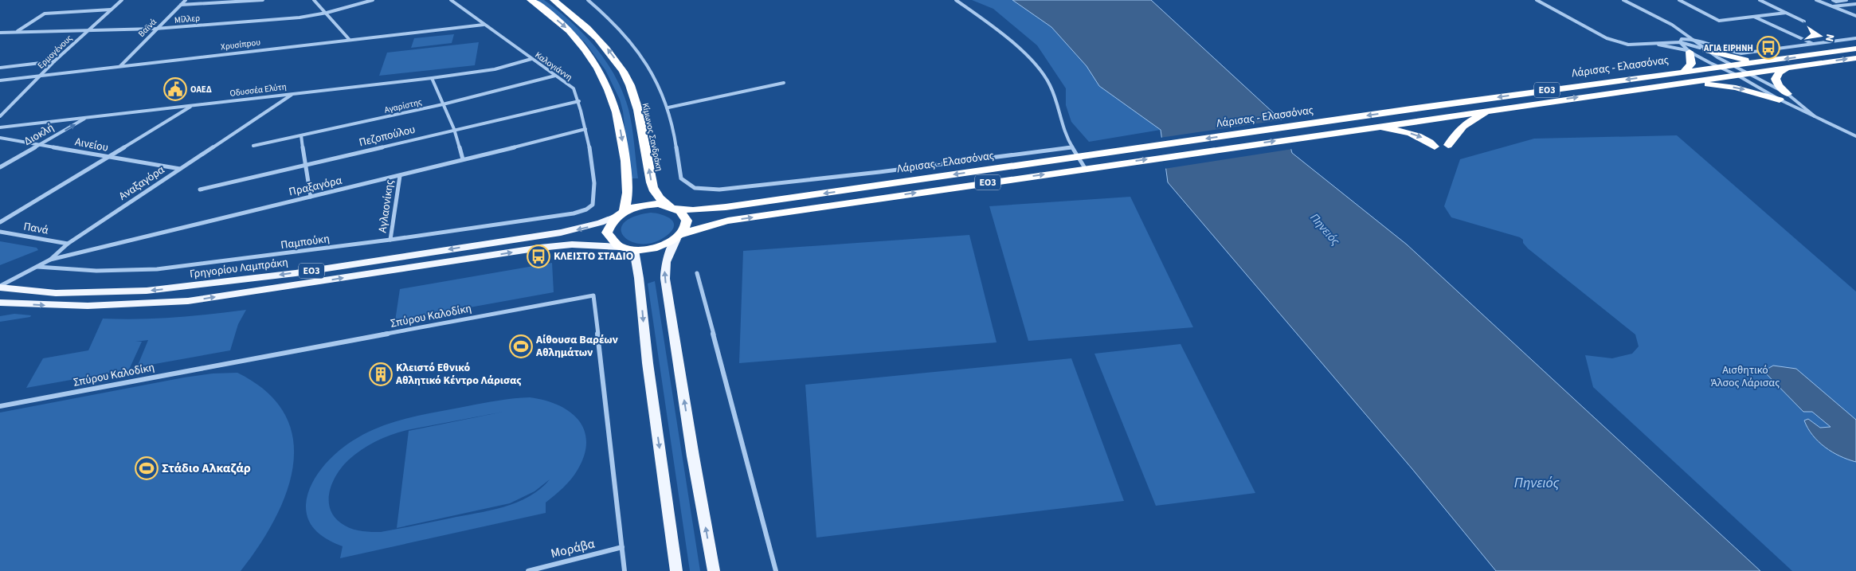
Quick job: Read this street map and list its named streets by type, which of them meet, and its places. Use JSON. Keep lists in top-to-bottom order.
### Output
{
  "streets": {
    "highway": ["Λάρισας - Ελασσόνας", "ΕΟ3", "Κίμωνος Σανδράκη"],
    "main road": ["Γρηγορίου Λαμπράκη"],
    "street": [
      "Μίλλερ",
      "Βαϊνά",
      "Χρυσίπpου",
      "Ερμογένους",
      "Καλογιάννη",
      "Οδυσσέα Ελύτη",
      "Αγαρίστης",
      "Διοκλή",
      "Πεζοπούλου",
      "Αινείου",
      "Αναξαγόρα",
      "Πραξαγόρα",
      "Αγλαονίκης",
      "Πανά",
      "Παμπούκη",
      "Σπύρου Καλοδίκη",
      "Μοράβα"
    ]
  },
  "crossings": [
    ["Μίλλερ", "Βαϊνά"],
    ["Μίλλερ", "Ερμογένους"],
    ["Βαϊνά", "Χρυσίπpου"],
    ["Χρυσίπpου", "Ερμογένους"],
    ["Χρυσίπpου", "Καλογιάννη"],
    ["Καλογιάννη", "Οδυσσέα Ελύτη"],
    ["Καλογιάννη", "Αγαρίστης"],
    ["Καλογιάννη", "Πεζοπούλου"],
    ["Καλογιάννη", "Πραξαγόρα"],
    ["Καλογιάννη", "Παμπούκη"],
    ["Λάρισας - Ελασσόνας", "ΕΟ3"],
    ["Λάρισας - Ελασσόνας", "Κίμωνος Σανδράκη"],
    ["Οδυσσέα Ελύτη", "Διοκλή"],
    ["Οδυσσέα Ελύτη", "Αναξαγόρα"],
    ["ΕΟ3", "Κίμωνος Σανδράκη"],
    ["ΕΟ3", "Γρηγορίου Λαμπράκη"],
    ["Διοκλή", "Αινείου"],
    ["Αινείου", "Αναξαγόρα"],
    ["Αναξαγόρα", "Πραξαγόρα"],
    ["Αναξαγόρα", "Πανά"],
    ["Αναξαγόρα", "Παμπούκη"],
    ["Αναξαγόρα", "Γρηγορίου Λαμπράκη"],
    ["Πραξαγόρα", "Αγλαονίκης"],
    ["Αγλαονίκης", "Παμπούκη"],
    ["Σπύρου Καλοδίκη", "Μοράβα"]
  ],
  "one_way": ["Διοκλή"],
  "water": ["Πηνειός"],
  "parks": ["Αισθητικό Άλσος Λάρισας"],
  "places": {
    "bus stop": ["ΑΓΙΑ ΕΙΡΗΝΗ", "ΚΛΕΙΣΤΟ ΣΤΑΔΙΟ"],
    "public building": ["ΟΑΕΔ"],
    "sports": ["Αίθουσα Βαρέων Αθλημάτων", "Στάδιο Αλκαζάρ"],
    "building": ["Κλειστό Εθνικό Αθλητικό Κέντρο Λάρισας"]
  },
  "north": "right"
}
